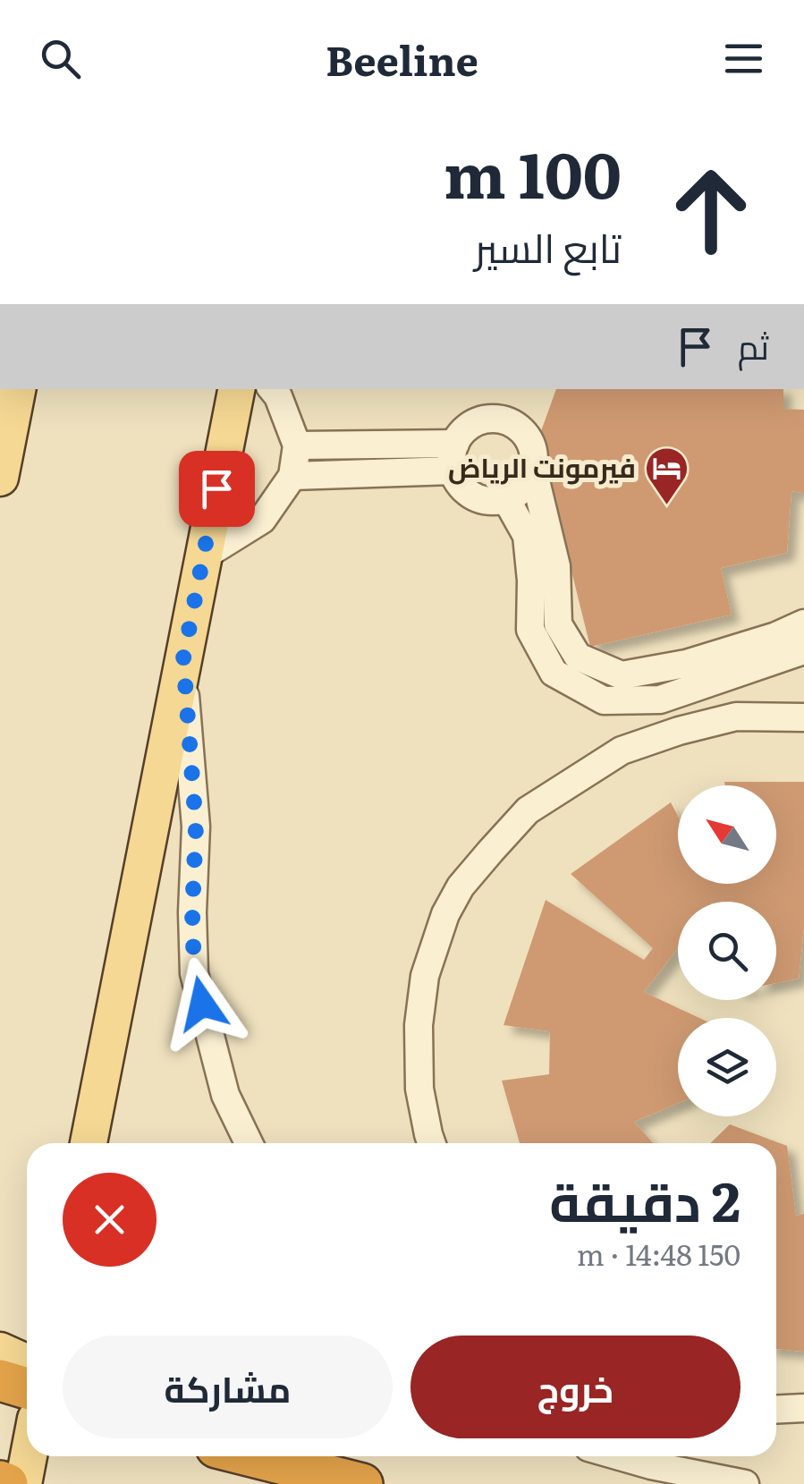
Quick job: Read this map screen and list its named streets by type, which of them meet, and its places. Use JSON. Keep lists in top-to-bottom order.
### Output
{
  "places": {
    "hotel": ["فيرمونت الرياض"]
  },
  "north": "top left",
  "page": {
    "header": "Beeline",
    "turn": ["100 m", "تابع السير"],
    "then": "ثم",
    "heading": ["2 دقيقة", "150 m · 14:48"],
    "buttons": ["خروج", "مشاركة"]
  }
}
